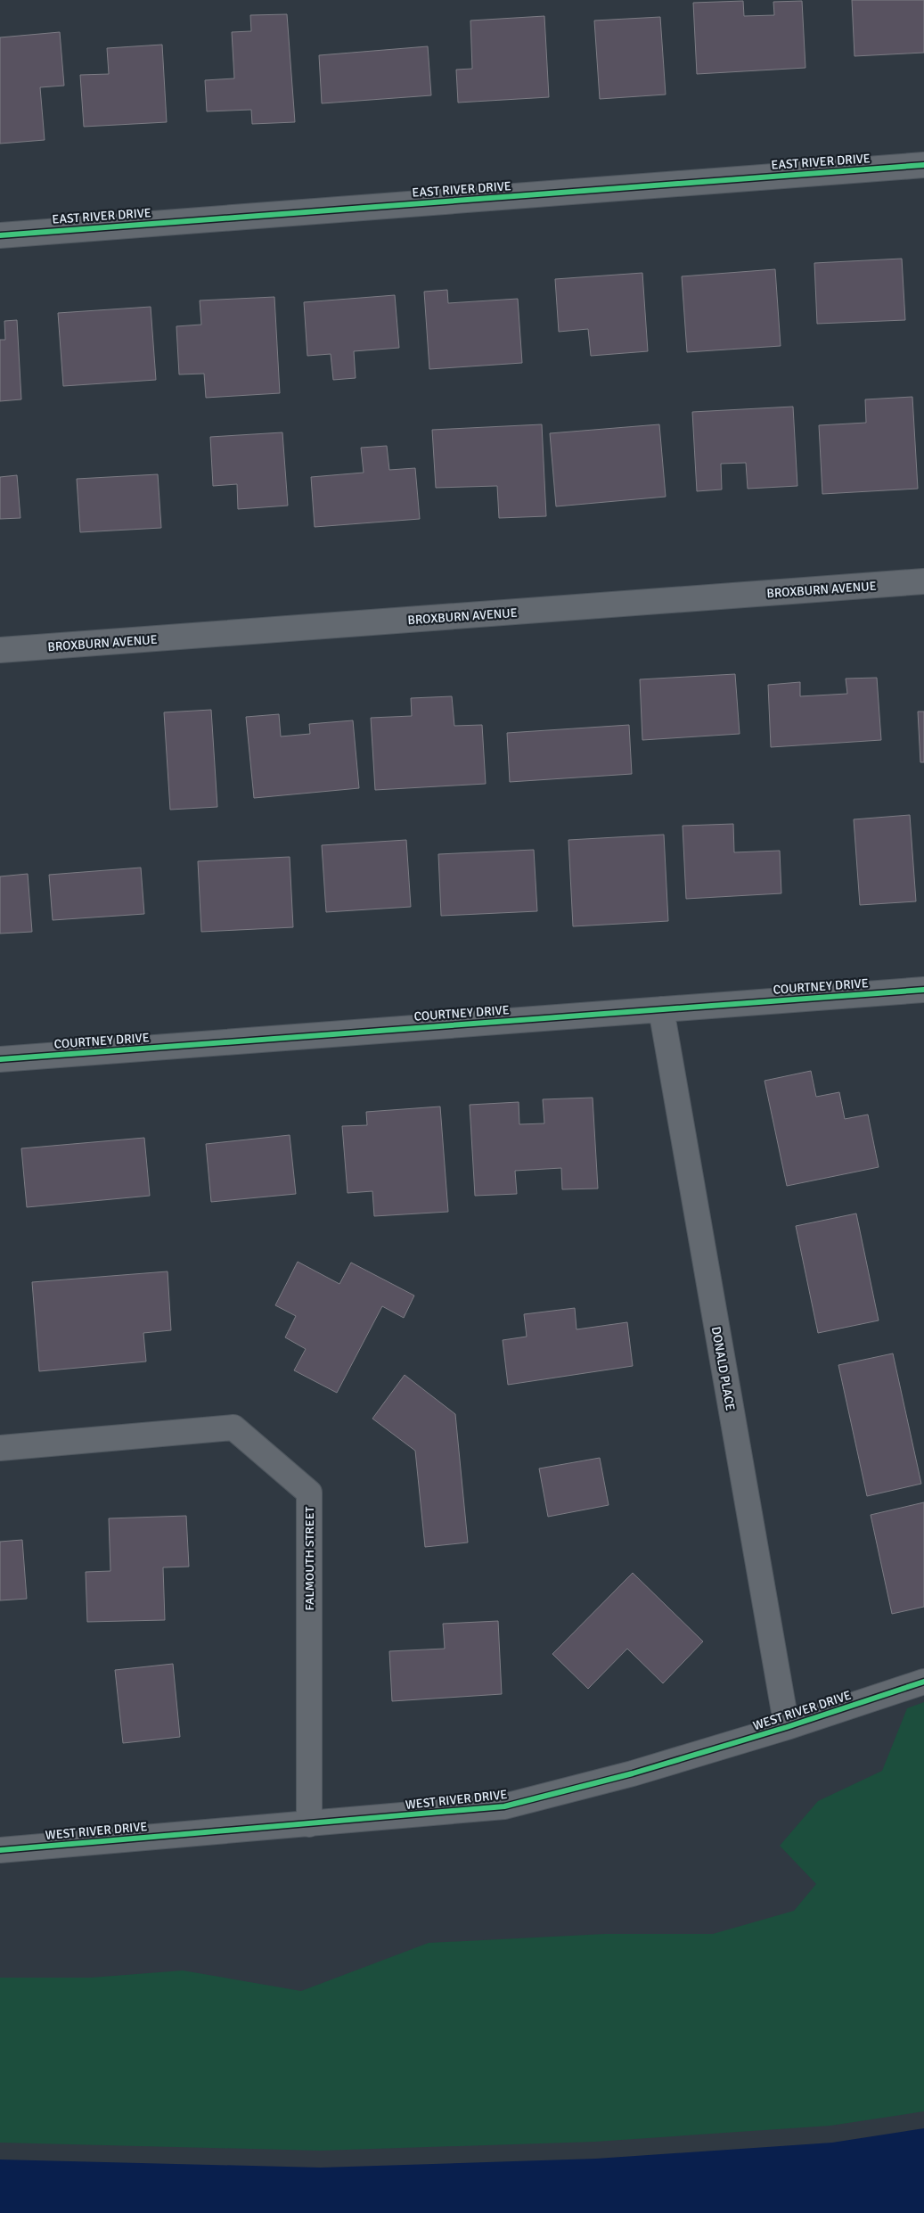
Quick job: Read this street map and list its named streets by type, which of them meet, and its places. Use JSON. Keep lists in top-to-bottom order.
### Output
{
  "streets": {
    "street": [
      "EAST RIVER DRIVE",
      "BROXBURN AVENUE",
      "COURTNEY DRIVE",
      "DONALD PLACE",
      "FALMOUTH STREET",
      "WEST RIVER DRIVE"
    ]
  },
  "crossings": [
    ["COURTNEY DRIVE", "DONALD PLACE"],
    ["DONALD PLACE", "WEST RIVER DRIVE"],
    ["FALMOUTH STREET", "WEST RIVER DRIVE"]
  ]
}
